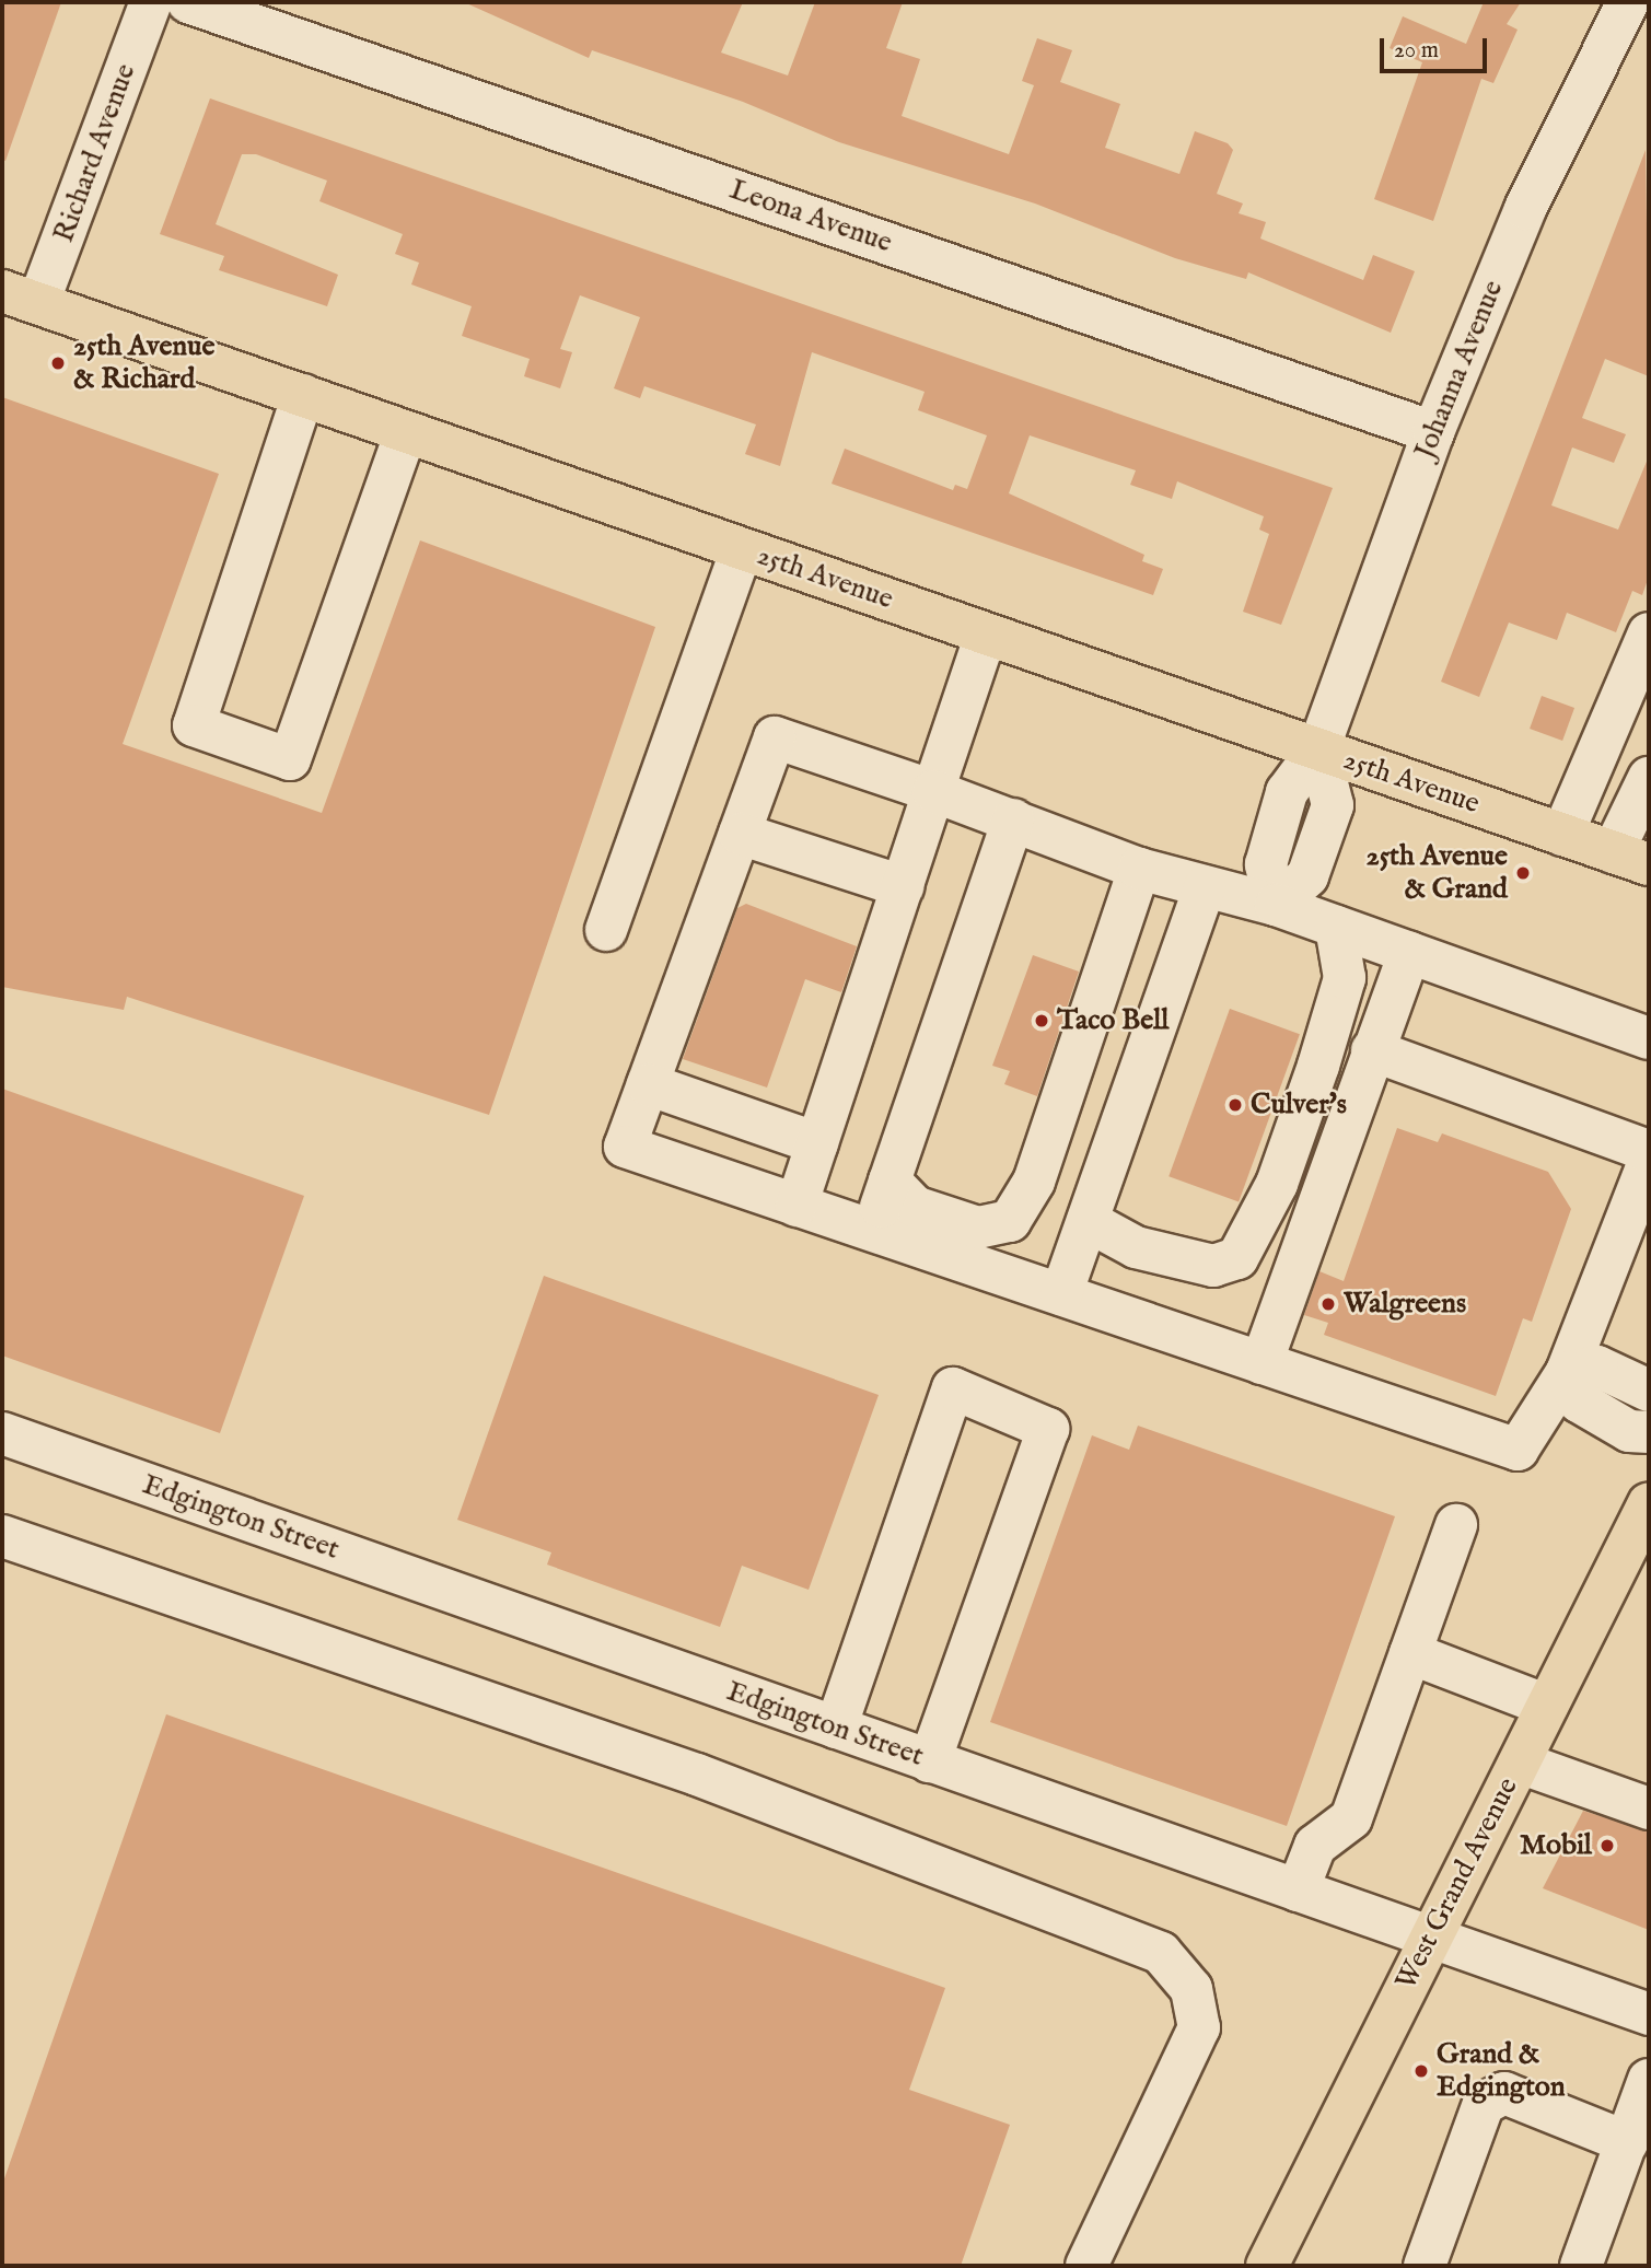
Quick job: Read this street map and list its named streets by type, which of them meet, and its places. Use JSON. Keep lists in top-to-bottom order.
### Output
{
  "streets": {
    "main road": ["25th Avenue", "West Grand Avenue"],
    "street": [
      "Richard Avenue",
      "Leona Avenue",
      "Johanna Avenue",
      "Edgington Street"
    ]
  },
  "crossings": [
    ["Richard Avenue", "25th Avenue"],
    ["Leona Avenue", "Johanna Avenue"],
    ["Johanna Avenue", "25th Avenue"],
    ["Edgington Street", "West Grand Avenue"]
  ],
  "places": [
    "25th Avenue & Richard",
    "25th Avenue & Grand",
    "Taco Bell",
    "Culver's",
    "Walgreens",
    "Mobil",
    "Grand & Edgington"
  ],
  "scale_bar": "20 m"
}
